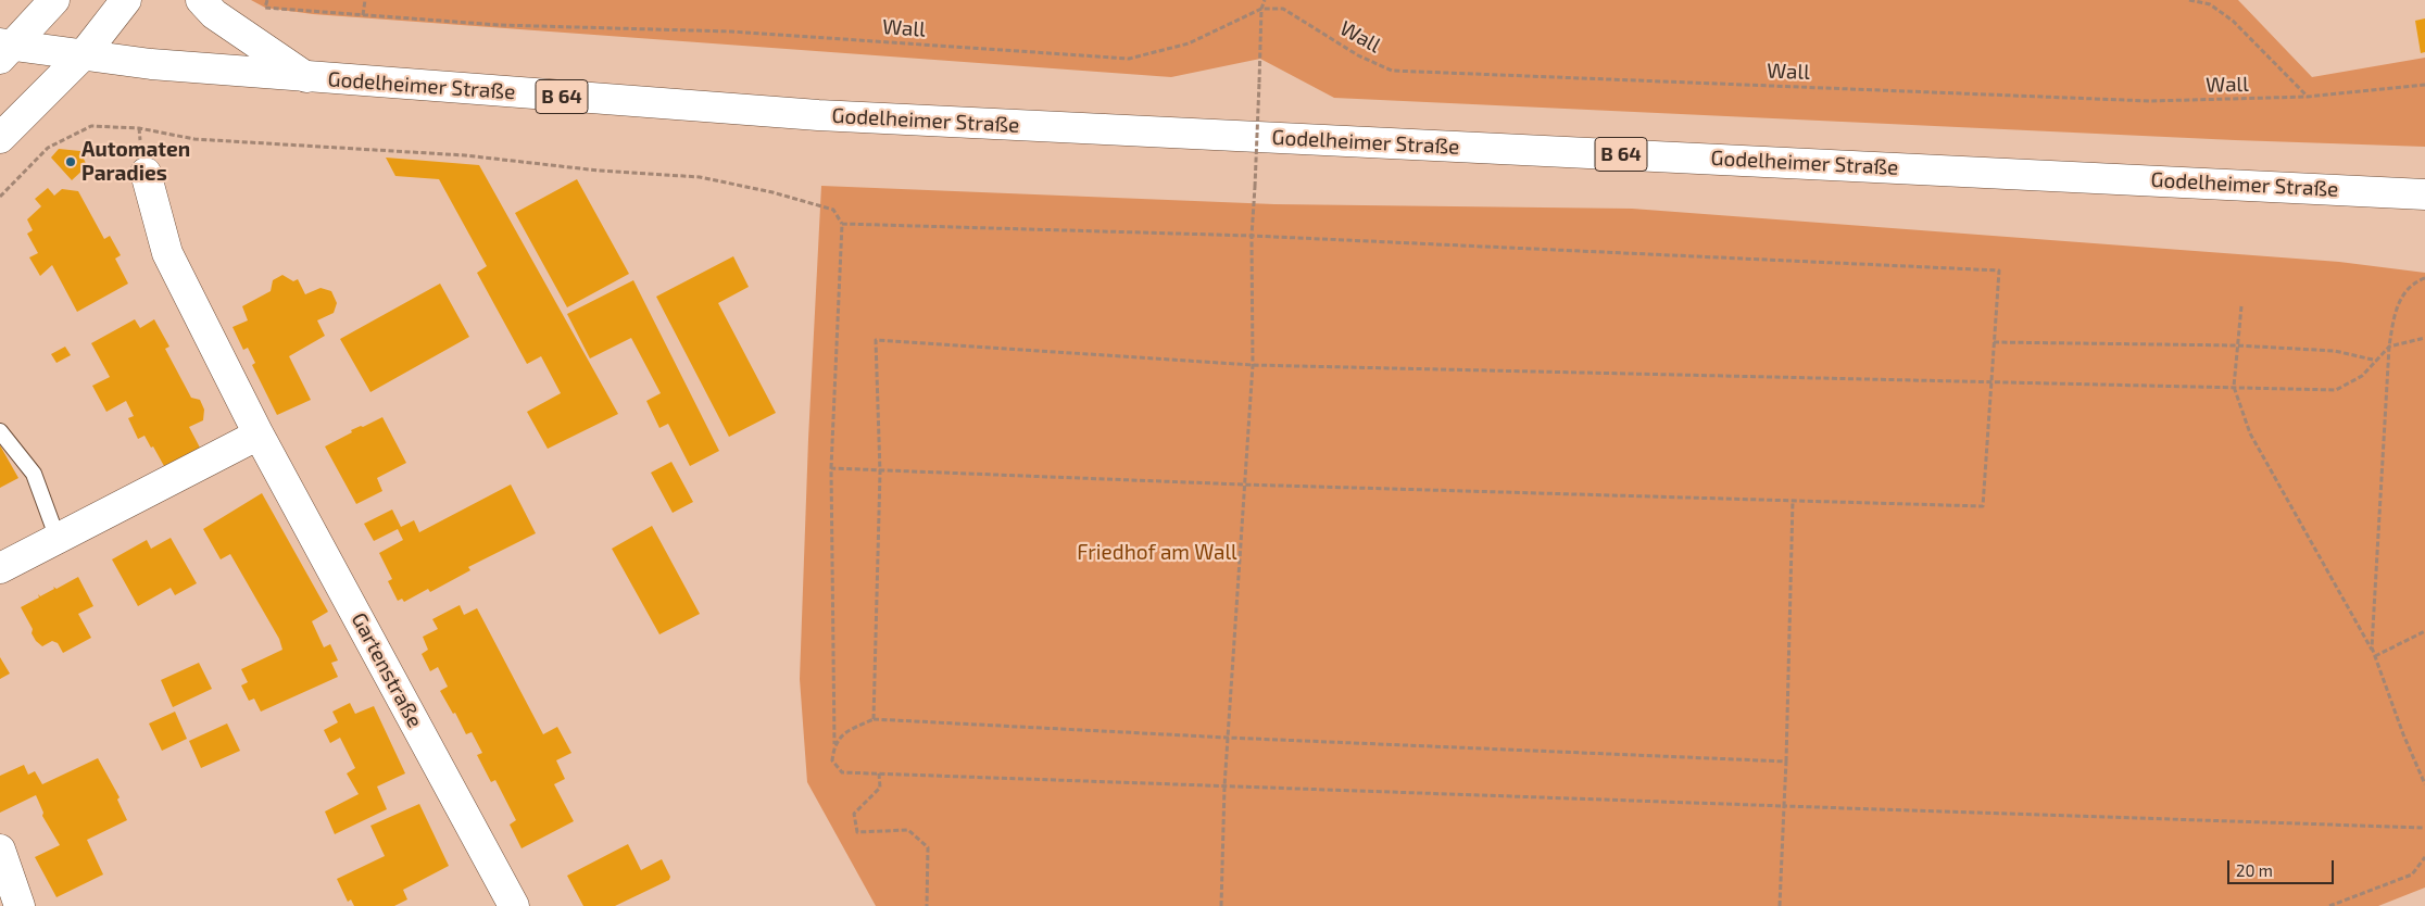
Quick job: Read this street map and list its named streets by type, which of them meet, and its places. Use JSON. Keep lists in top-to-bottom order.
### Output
{
  "streets": {
    "main road": ["Godelheimer Straße", "B 64", "Gartenstraße"],
    "path": ["Wall"]
  },
  "parks": ["Friedhof am Wall"],
  "places": ["Automaten Paradies"],
  "scale_bar": "20 m"
}
